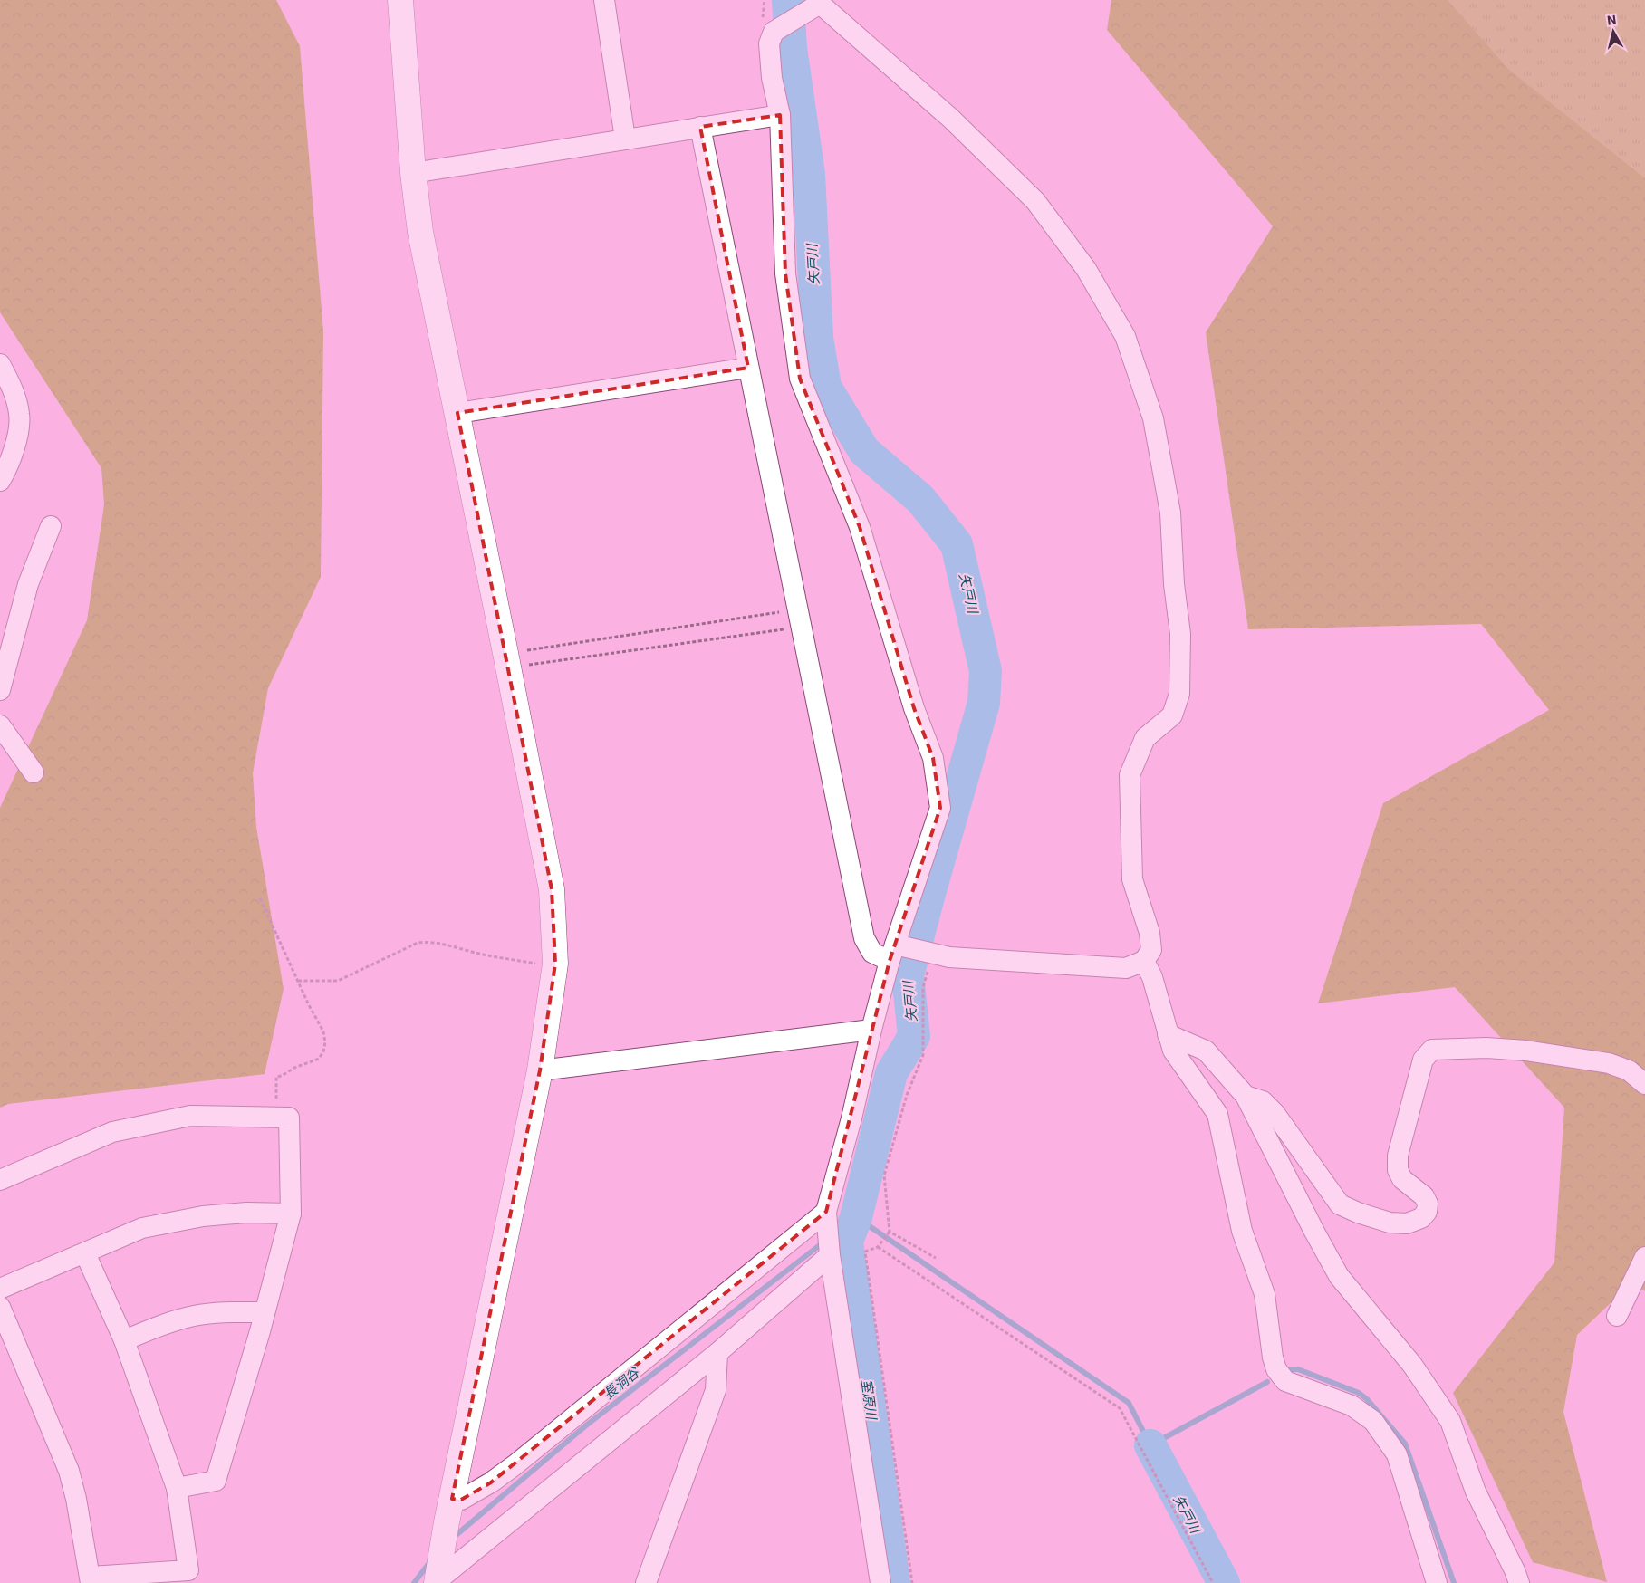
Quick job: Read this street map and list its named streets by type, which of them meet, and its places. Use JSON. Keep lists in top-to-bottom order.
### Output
{
  "water": ["矢戸川", "長洞谷", "室原川"],
  "north": "top"
}
